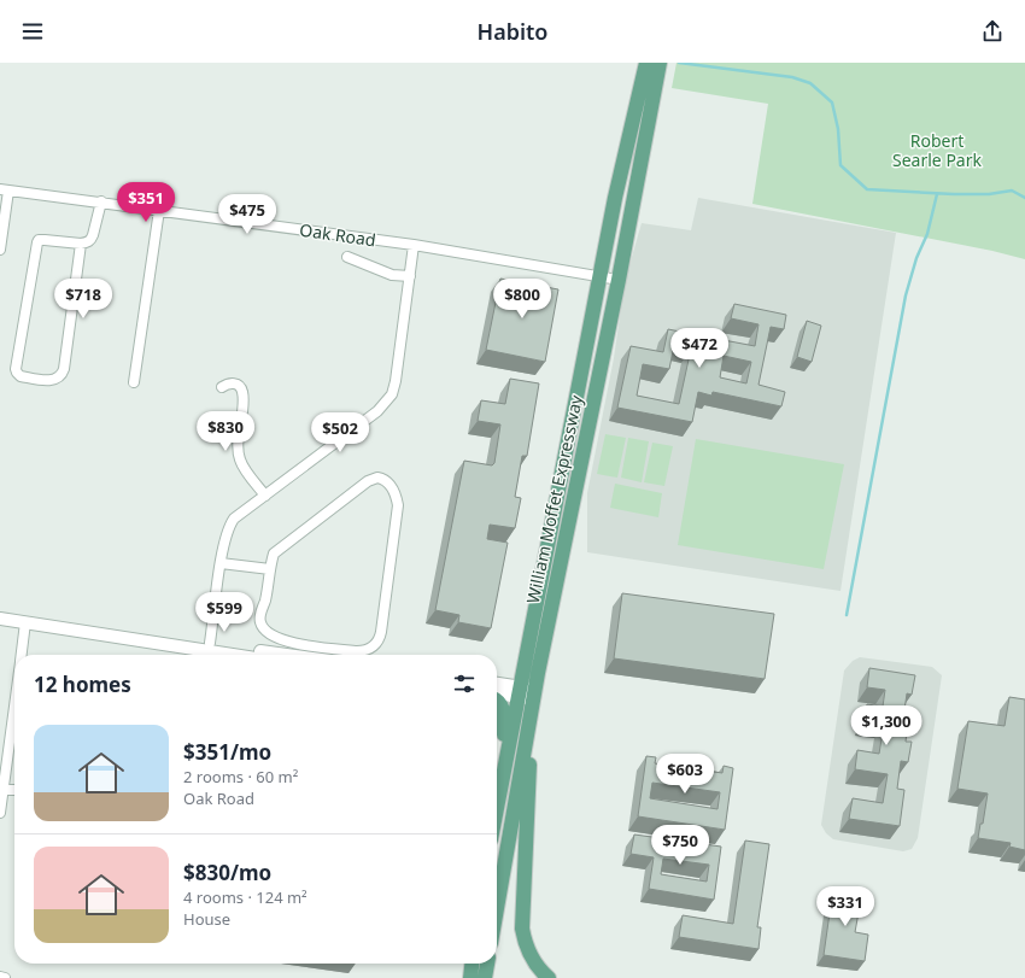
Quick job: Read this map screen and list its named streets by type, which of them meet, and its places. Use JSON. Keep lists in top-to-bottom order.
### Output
{
  "streets": {
    "main road": ["William Moffet Expressway"],
    "street": ["Oak Road"]
  },
  "crossings": [
    ["Oak Road", "William Moffet Expressway"]
  ],
  "parks": ["Robert Searle Park"],
  "page": {
    "header": "Habito",
    "price": [
      "$351",
      "$475",
      "$718",
      "$800",
      "$472",
      "$830",
      "$502",
      "$599",
      "$1,300",
      "$603",
      "$750",
      "$331"
    ],
    "heading": "12 homes",
    "list": [
      {
        "name": "$351/mo",
        "note": "2 rooms · 60 m² · Oak Road"
      },
      {
        "name": "$830/mo",
        "note": "4 rooms · 124 m² · House"
      }
    ]
  }
}
